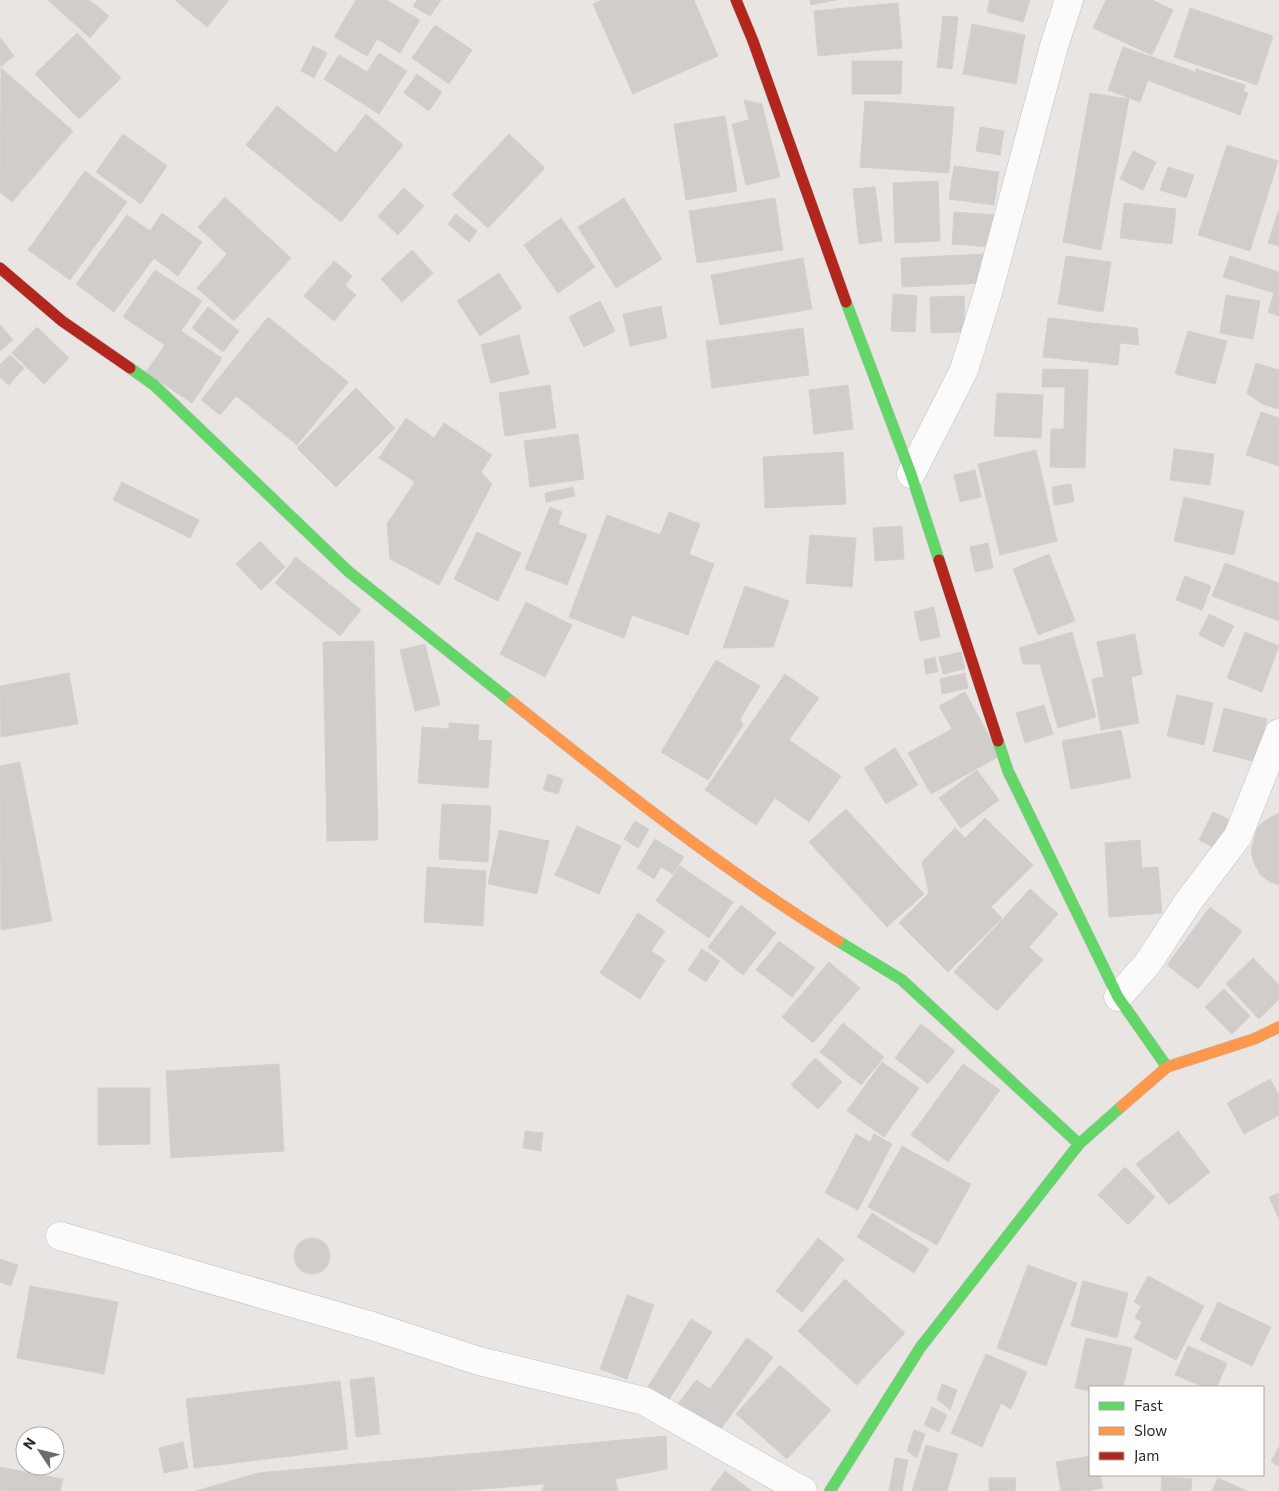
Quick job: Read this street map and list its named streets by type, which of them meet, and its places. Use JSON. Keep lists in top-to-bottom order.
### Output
{
  "legend": ["Fast", "Slow", "Jam"],
  "north": "top left"
}
